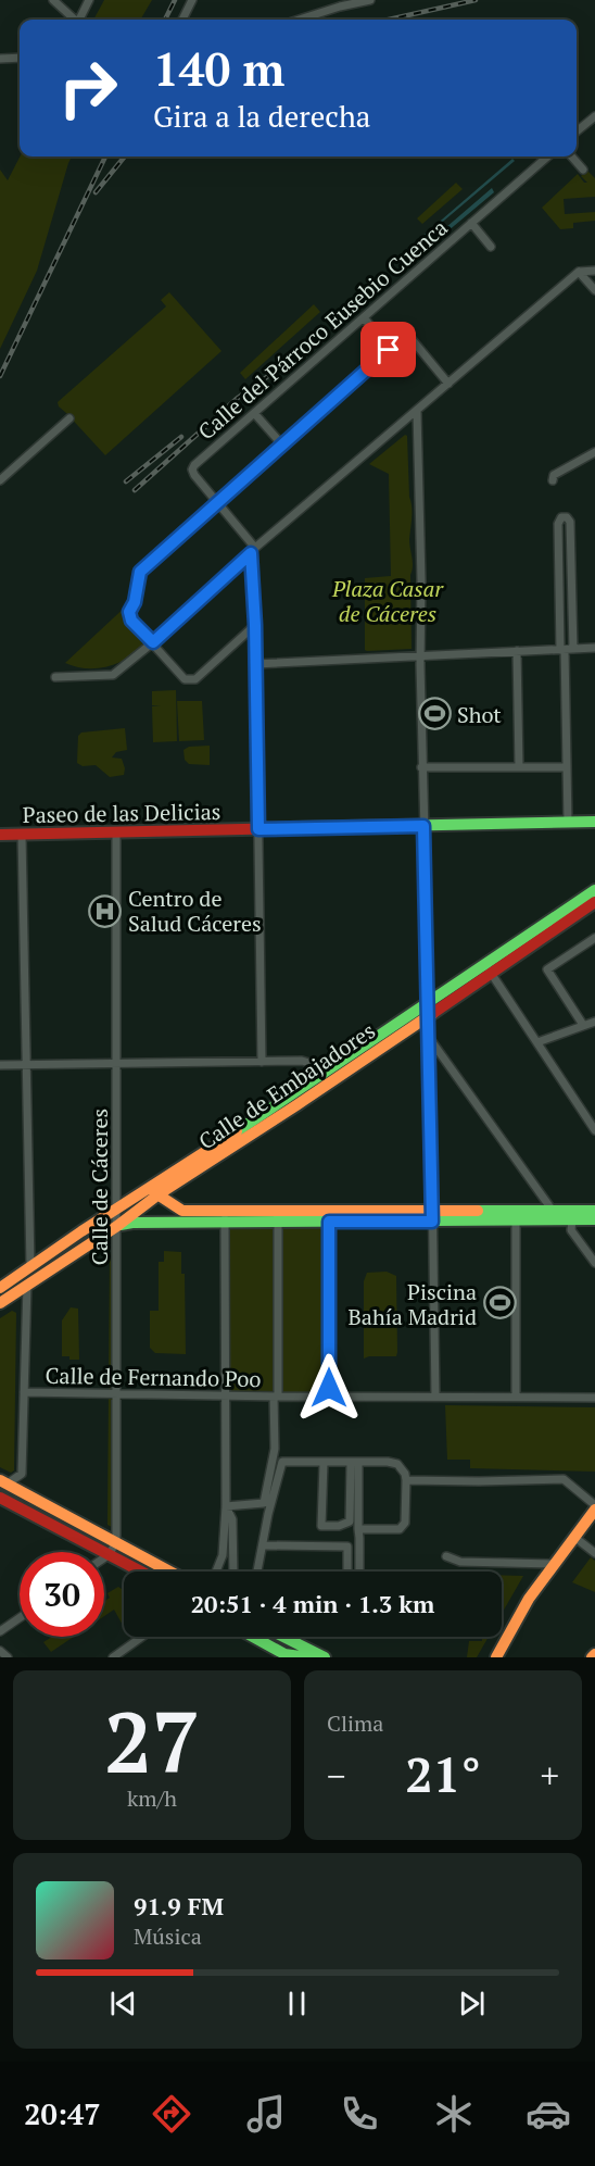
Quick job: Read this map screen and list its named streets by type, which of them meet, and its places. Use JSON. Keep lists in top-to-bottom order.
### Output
{
  "streets": {
    "main road": ["Paseo de las Delicias", "Calle de Embajadores"],
    "street": ["Calle del Párroco Eusebio Cuenca", "Calle de Cáceres", "Calle de Fernando Poo"]
  },
  "crossings": [
    ["Paseo de las Delicias", "Calle de Cáceres"],
    ["Calle de Embajadores", "Calle de Cáceres"],
    ["Calle de Cáceres", "Calle de Fernando Poo"]
  ],
  "parks": ["Plaza Casar de Cáceres"],
  "places": {
    "sports": ["Shot", "Piscina Bahía Madrid"],
    "hospital": ["Centro de Salud Cáceres"]
  },
  "page": {
    "turn": ["140 m", "Gira a la derecha"],
    "limit": "30",
    "trip": "20:51 · 4 min · 1.3 km",
    "tile": [
      ["27", "km/h"],
      "Clima"
    ],
    "heat": ["−", "21°", "+"],
    "song": ["91.9 FM", "Música"],
    "tabs": "20:47"
  }
}
